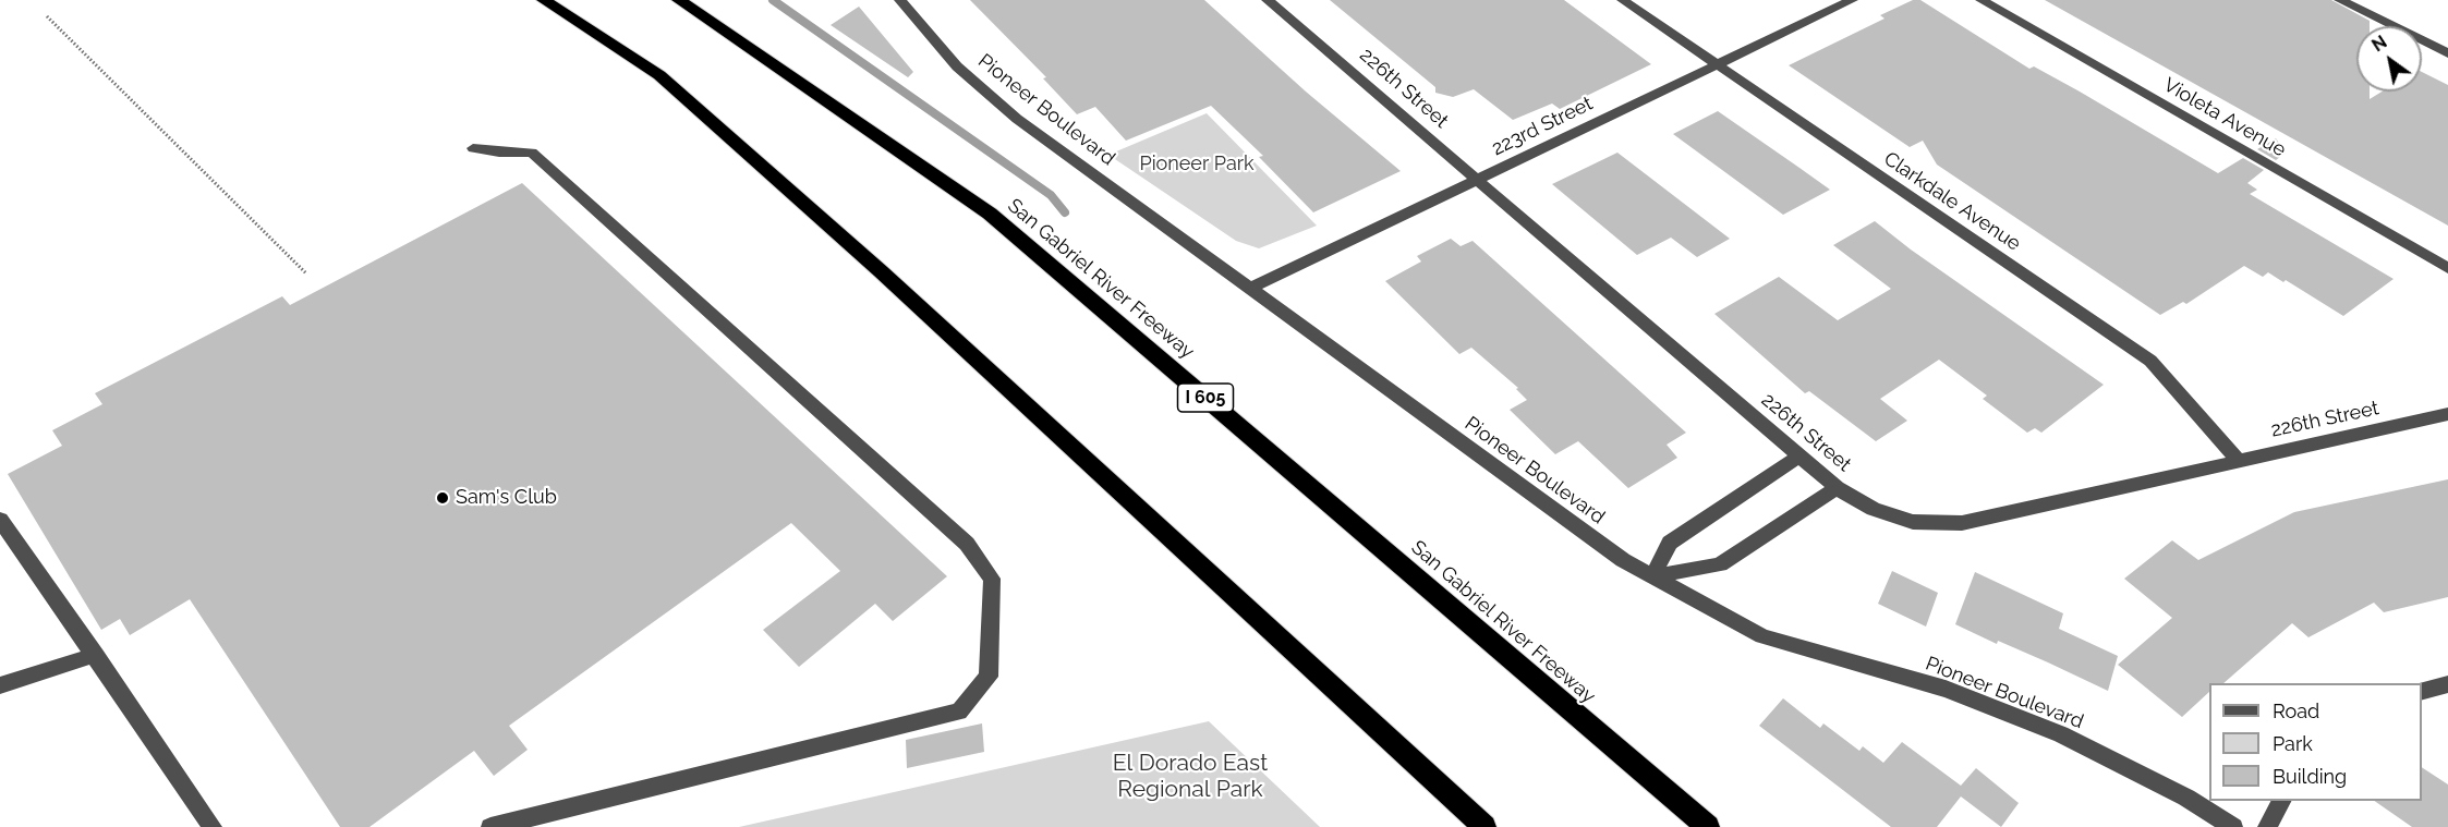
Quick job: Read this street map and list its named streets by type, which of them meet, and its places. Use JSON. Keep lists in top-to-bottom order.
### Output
{
  "streets": {
    "highway": ["San Gabriel River Freeway", "I 605"],
    "street": [
      "226th Street",
      "Pioneer Boulevard",
      "Violeta Avenue",
      "223rd Street",
      "Clarkdale Avenue"
    ]
  },
  "crossings": [
    ["226th Street", "223rd Street"],
    ["226th Street", "Clarkdale Avenue"],
    ["Pioneer Boulevard", "223rd Street"],
    ["223rd Street", "Clarkdale Avenue"]
  ],
  "parks": ["Pioneer Park", "El Dorado East Regional Park"],
  "places": ["Sam's Club"],
  "legend": ["Road", "Park", "Building"],
  "north": "top left"
}
